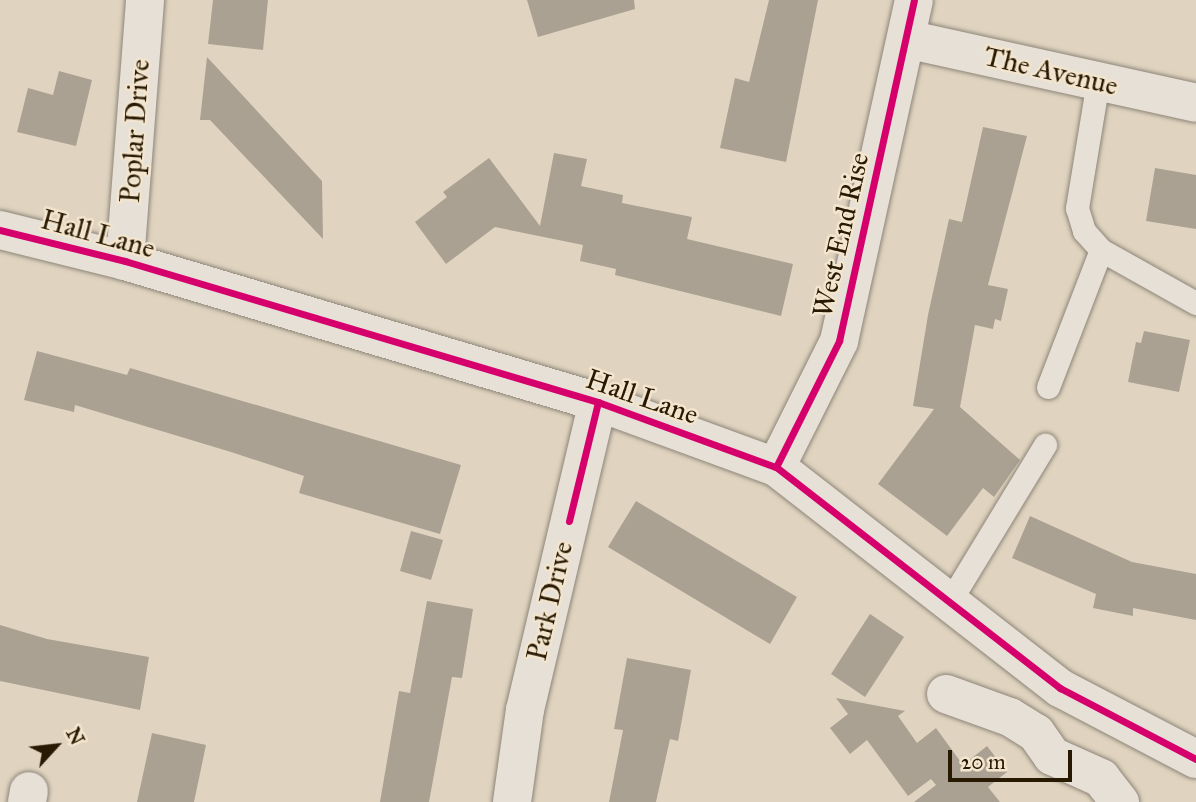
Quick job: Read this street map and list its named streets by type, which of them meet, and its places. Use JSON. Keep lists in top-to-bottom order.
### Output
{
  "streets": {
    "street": [
      "The Avenue",
      "Poplar Drive",
      "Hall Lane",
      "West End Rise",
      "Park Drive"
    ]
  },
  "crossings": [
    ["The Avenue", "West End Rise"],
    ["Poplar Drive", "Hall Lane"],
    ["Hall Lane", "West End Rise"],
    ["Hall Lane", "Park Drive"]
  ],
  "scale_bar": "20 m",
  "north": "top right"
}
